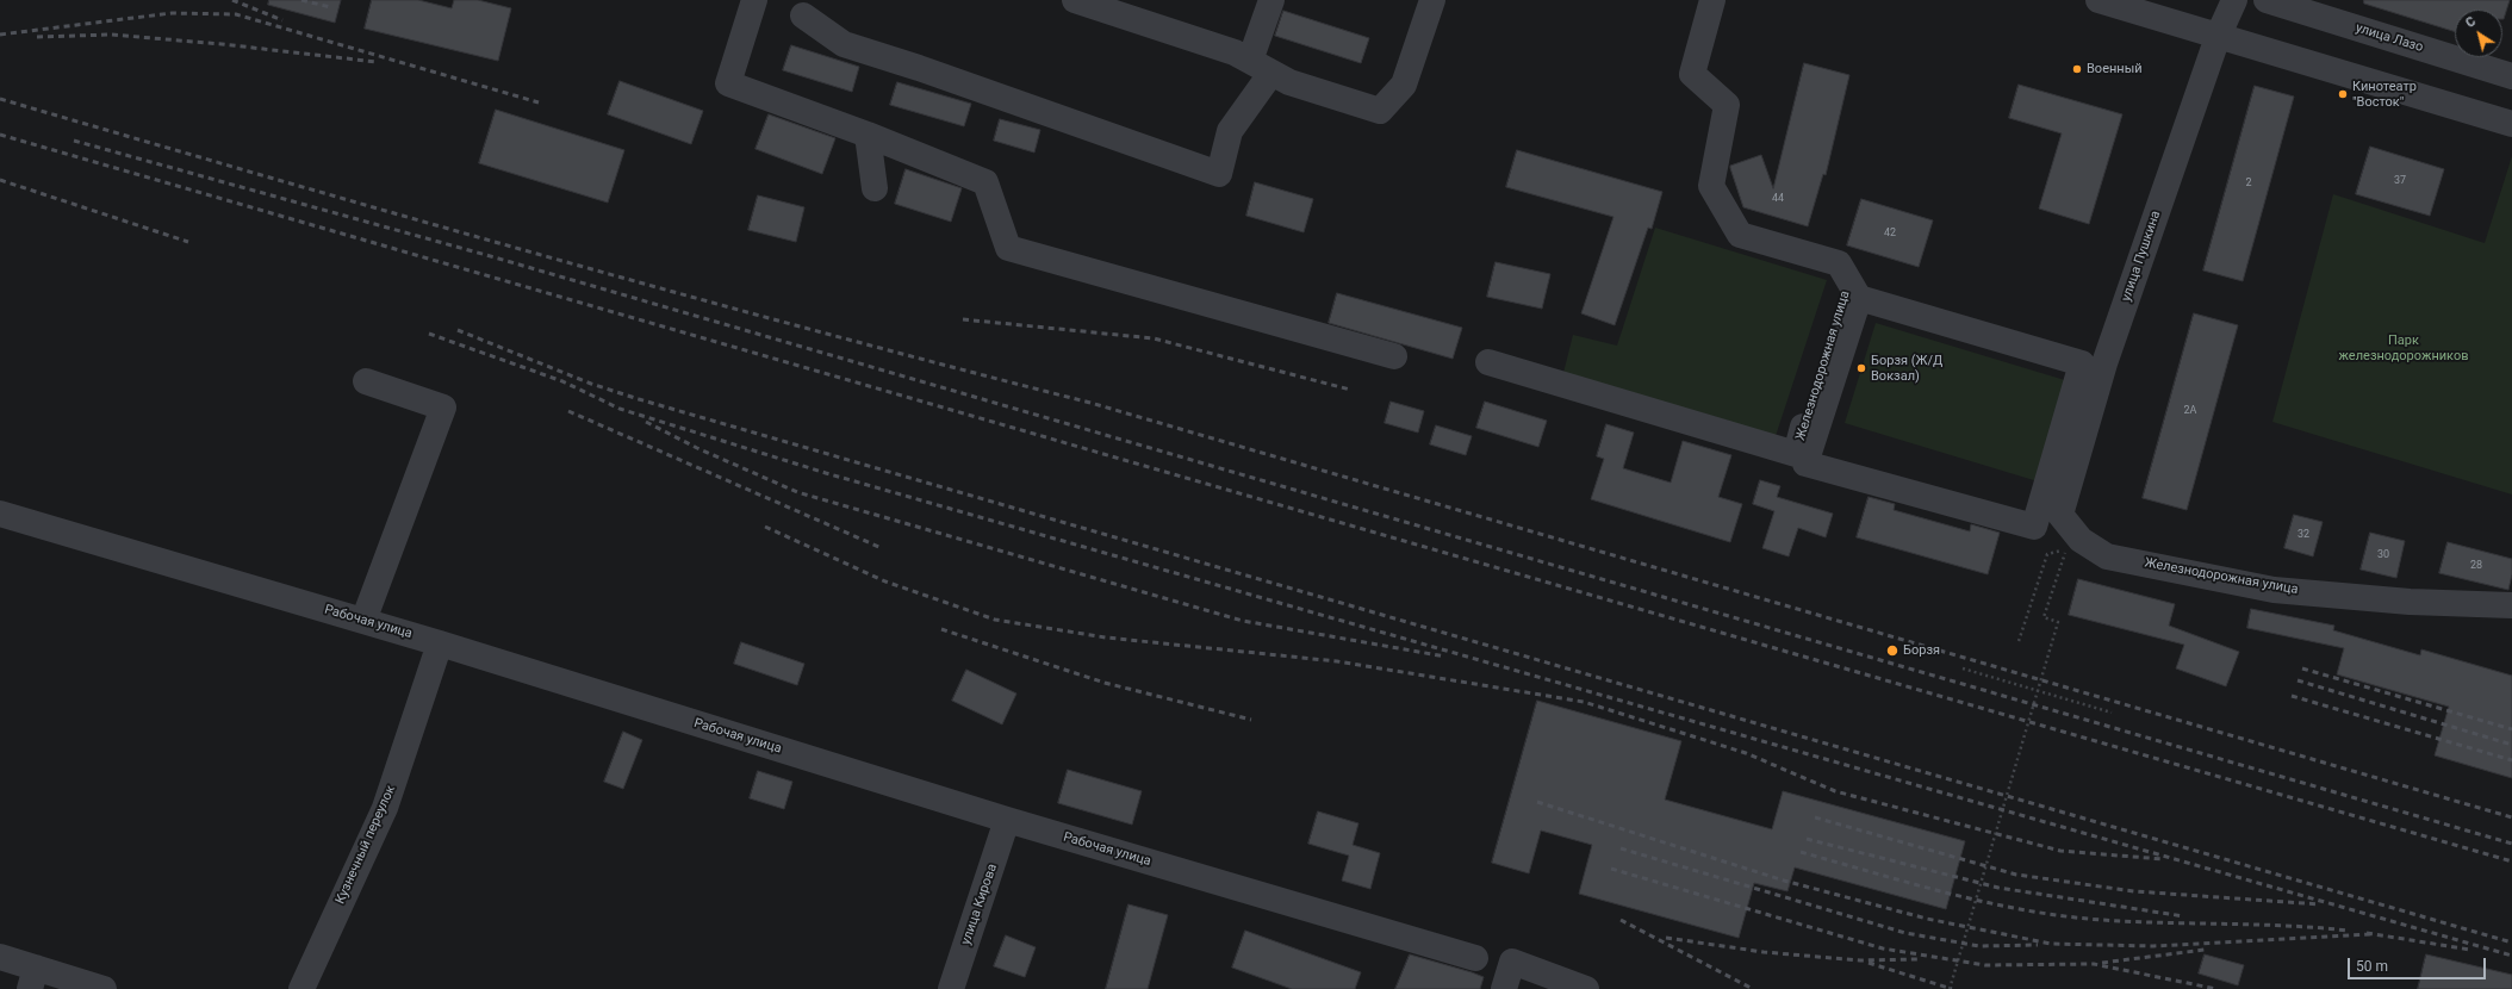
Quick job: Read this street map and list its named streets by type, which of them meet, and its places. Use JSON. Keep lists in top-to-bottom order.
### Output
{
  "streets": {
    "street": [
      "улица Лазо",
      "улица Пушкина",
      "Железнодорожная улица",
      "Рабочая улица",
      "Кузнечный переулок",
      "улица Кирова"
    ]
  },
  "crossings": [
    ["улица Пушкина", "Железнодорожная улица"],
    ["Рабочая улица", "Кузнечный переулок"],
    ["Рабочая улица", "улица Кирова"]
  ],
  "parks": ["Парк железнодорожников"],
  "places": [
    "Военный",
    "Кинотеатр \"Восток\"",
    "Борзя (Ж/Д Вокзал)",
    "Борзя"
  ],
  "house_numbers": [
    "37",
    "2",
    "44",
    "42",
    "2А",
    "32",
    "30",
    "28"
  ],
  "scale_bar": "50 m",
  "north": "top left"
}
